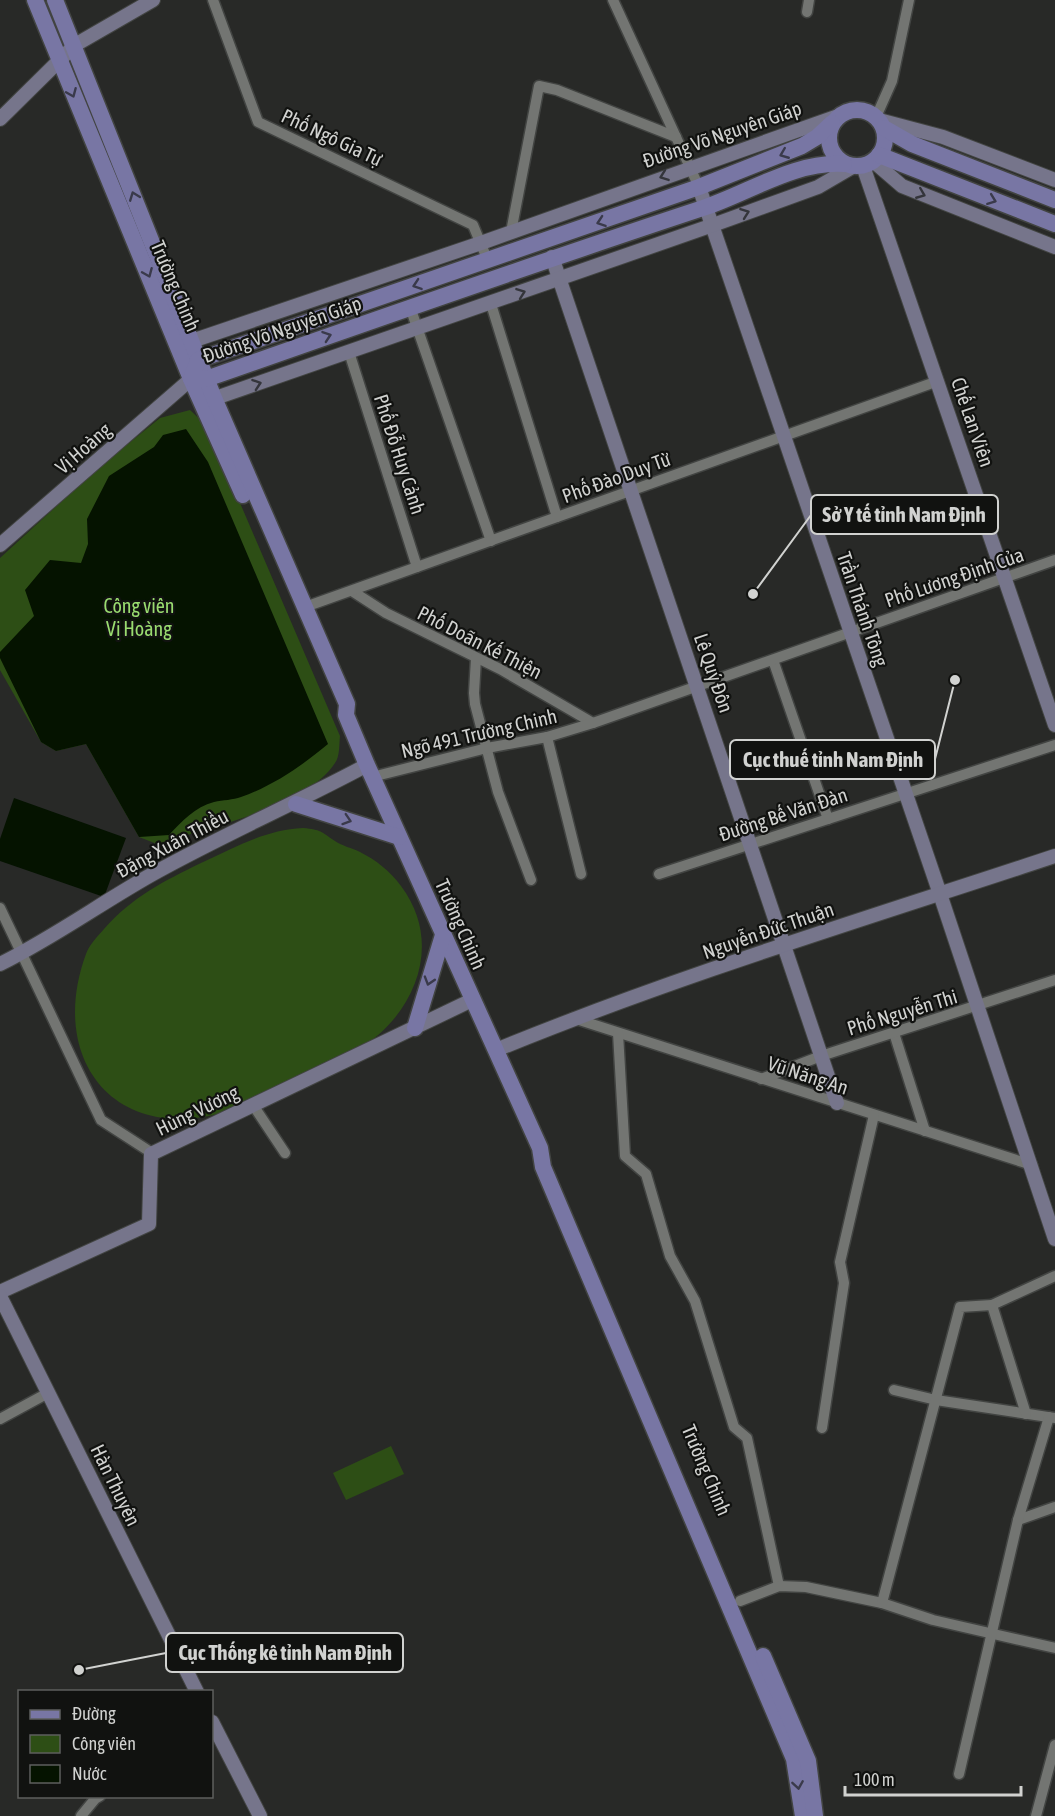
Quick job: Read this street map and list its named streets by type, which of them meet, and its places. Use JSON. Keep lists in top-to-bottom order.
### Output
{
  "streets": {
    "main road": ["Đường Võ Nguyên Giáp", "Trường Chinh"],
    "street": [
      "Phố Ngô Gia Tự",
      "Chế Lan Viên",
      "Vị Hoàng",
      "Phố Đỗ Huy Cảnh",
      "Phố Đào Duy Từ",
      "Phố Lương Định Của",
      "Trần Thánh Tông",
      "Phố Doãn Kế Thiện",
      "Lê Quý Đôn",
      "Ngõ 491 Trường Chinh",
      "Đường Bế Văn Đàn",
      "Đặng Xuân Thiều",
      "Nguyễn Đức Thuận",
      "Phố Nguyễn Thi",
      "Vũ Năng An",
      "Hùng Vương",
      "Hàn Thuyên"
    ]
  },
  "crossings": [
    ["Đường Võ Nguyên Giáp", "Phố Ngô Gia Tự"],
    ["Đường Võ Nguyên Giáp", "Trường Chinh"],
    ["Đường Võ Nguyên Giáp", "Chế Lan Viên"],
    ["Đường Võ Nguyên Giáp", "Vị Hoàng"],
    ["Đường Võ Nguyên Giáp", "Trần Thánh Tông"],
    ["Đường Võ Nguyên Giáp", "Lê Quý Đôn"],
    ["Trường Chinh", "Vị Hoàng"],
    ["Trường Chinh", "Phố Đào Duy Từ"],
    ["Trường Chinh", "Ngõ 491 Trường Chinh"],
    ["Trường Chinh", "Đặng Xuân Thiều"],
    ["Trường Chinh", "Nguyễn Đức Thuận"],
    ["Trường Chinh", "Hùng Vương"],
    ["Chế Lan Viên", "Phố Đào Duy Từ"],
    ["Chế Lan Viên", "Phố Lương Định Của"],
    ["Phố Đỗ Huy Cảnh", "Phố Đào Duy Từ"],
    ["Phố Đào Duy Từ", "Trần Thánh Tông"],
    ["Phố Đào Duy Từ", "Phố Doãn Kế Thiện"],
    ["Phố Đào Duy Từ", "Lê Quý Đôn"],
    ["Phố Lương Định Của", "Trần Thánh Tông"],
    ["Phố Lương Định Của", "Phố Doãn Kế Thiện"],
    ["Phố Lương Định Của", "Lê Quý Đôn"],
    ["Phố Lương Định Của", "Ngõ 491 Trường Chinh"],
    ["Trần Thánh Tông", "Đường Bế Văn Đàn"],
    ["Trần Thánh Tông", "Nguyễn Đức Thuận"],
    ["Trần Thánh Tông", "Phố Nguyễn Thi"],
    ["Trần Thánh Tông", "Vũ Năng An"],
    ["Phố Doãn Kế Thiện", "Ngõ 491 Trường Chinh"],
    ["Lê Quý Đôn", "Đường Bế Văn Đàn"],
    ["Lê Quý Đôn", "Nguyễn Đức Thuận"],
    ["Lê Quý Đôn", "Phố Nguyễn Thi"],
    ["Lê Quý Đôn", "Vũ Năng An"],
    ["Ngõ 491 Trường Chinh", "Đặng Xuân Thiều"],
    ["Nguyễn Đức Thuận", "Vũ Năng An"],
    ["Phố Nguyễn Thi", "Vũ Năng An"],
    ["Hùng Vương", "Hàn Thuyên"]
  ],
  "parks": ["Công viên Vị Hoàng"],
  "places": ["Sở Y tế tỉnh Nam Định", "Cục thuế tỉnh Nam Định", "Cục Thống kê tỉnh Nam Định"],
  "legend": ["Đường", "Công viên", "Nước"],
  "scale_bar": "100 m"
}
